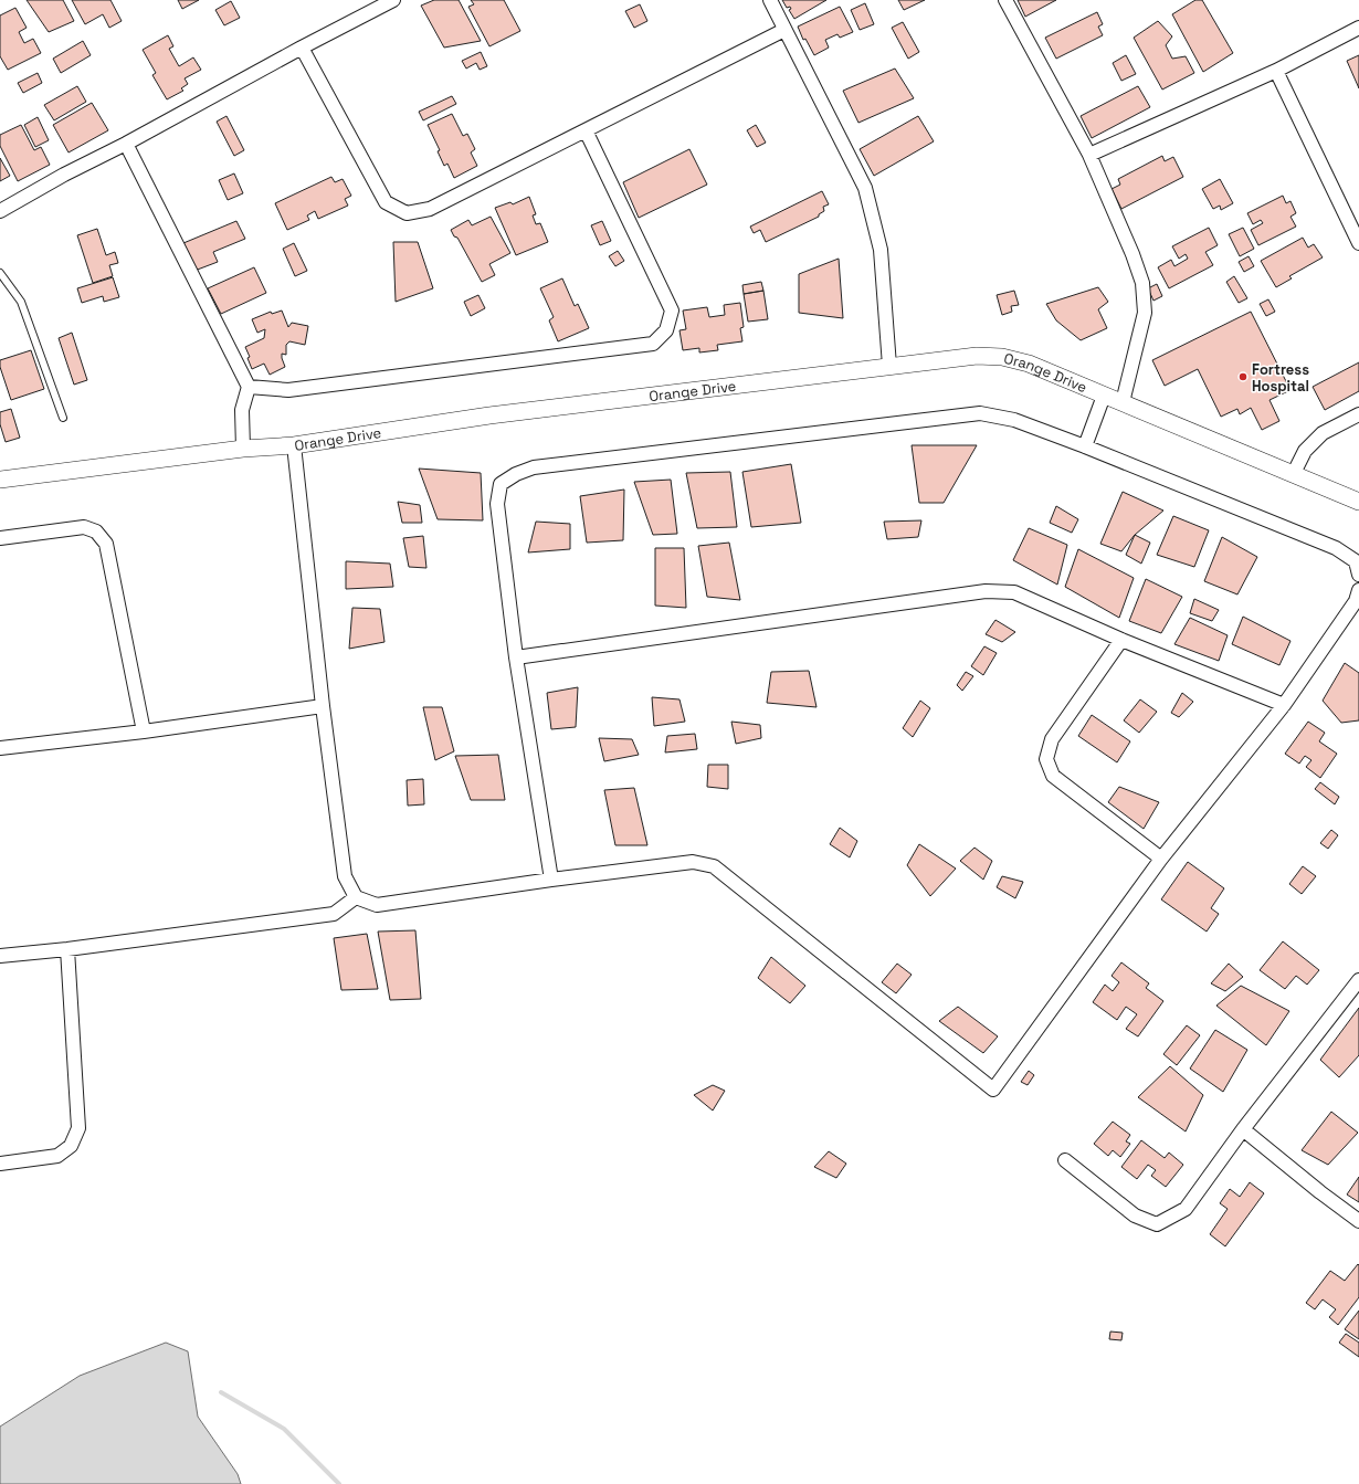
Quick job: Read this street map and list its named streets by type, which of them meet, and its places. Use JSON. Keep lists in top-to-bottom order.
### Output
{
  "streets": {
    "street": ["Orange Drive"]
  },
  "places": ["Fortress Hospital"]
}
